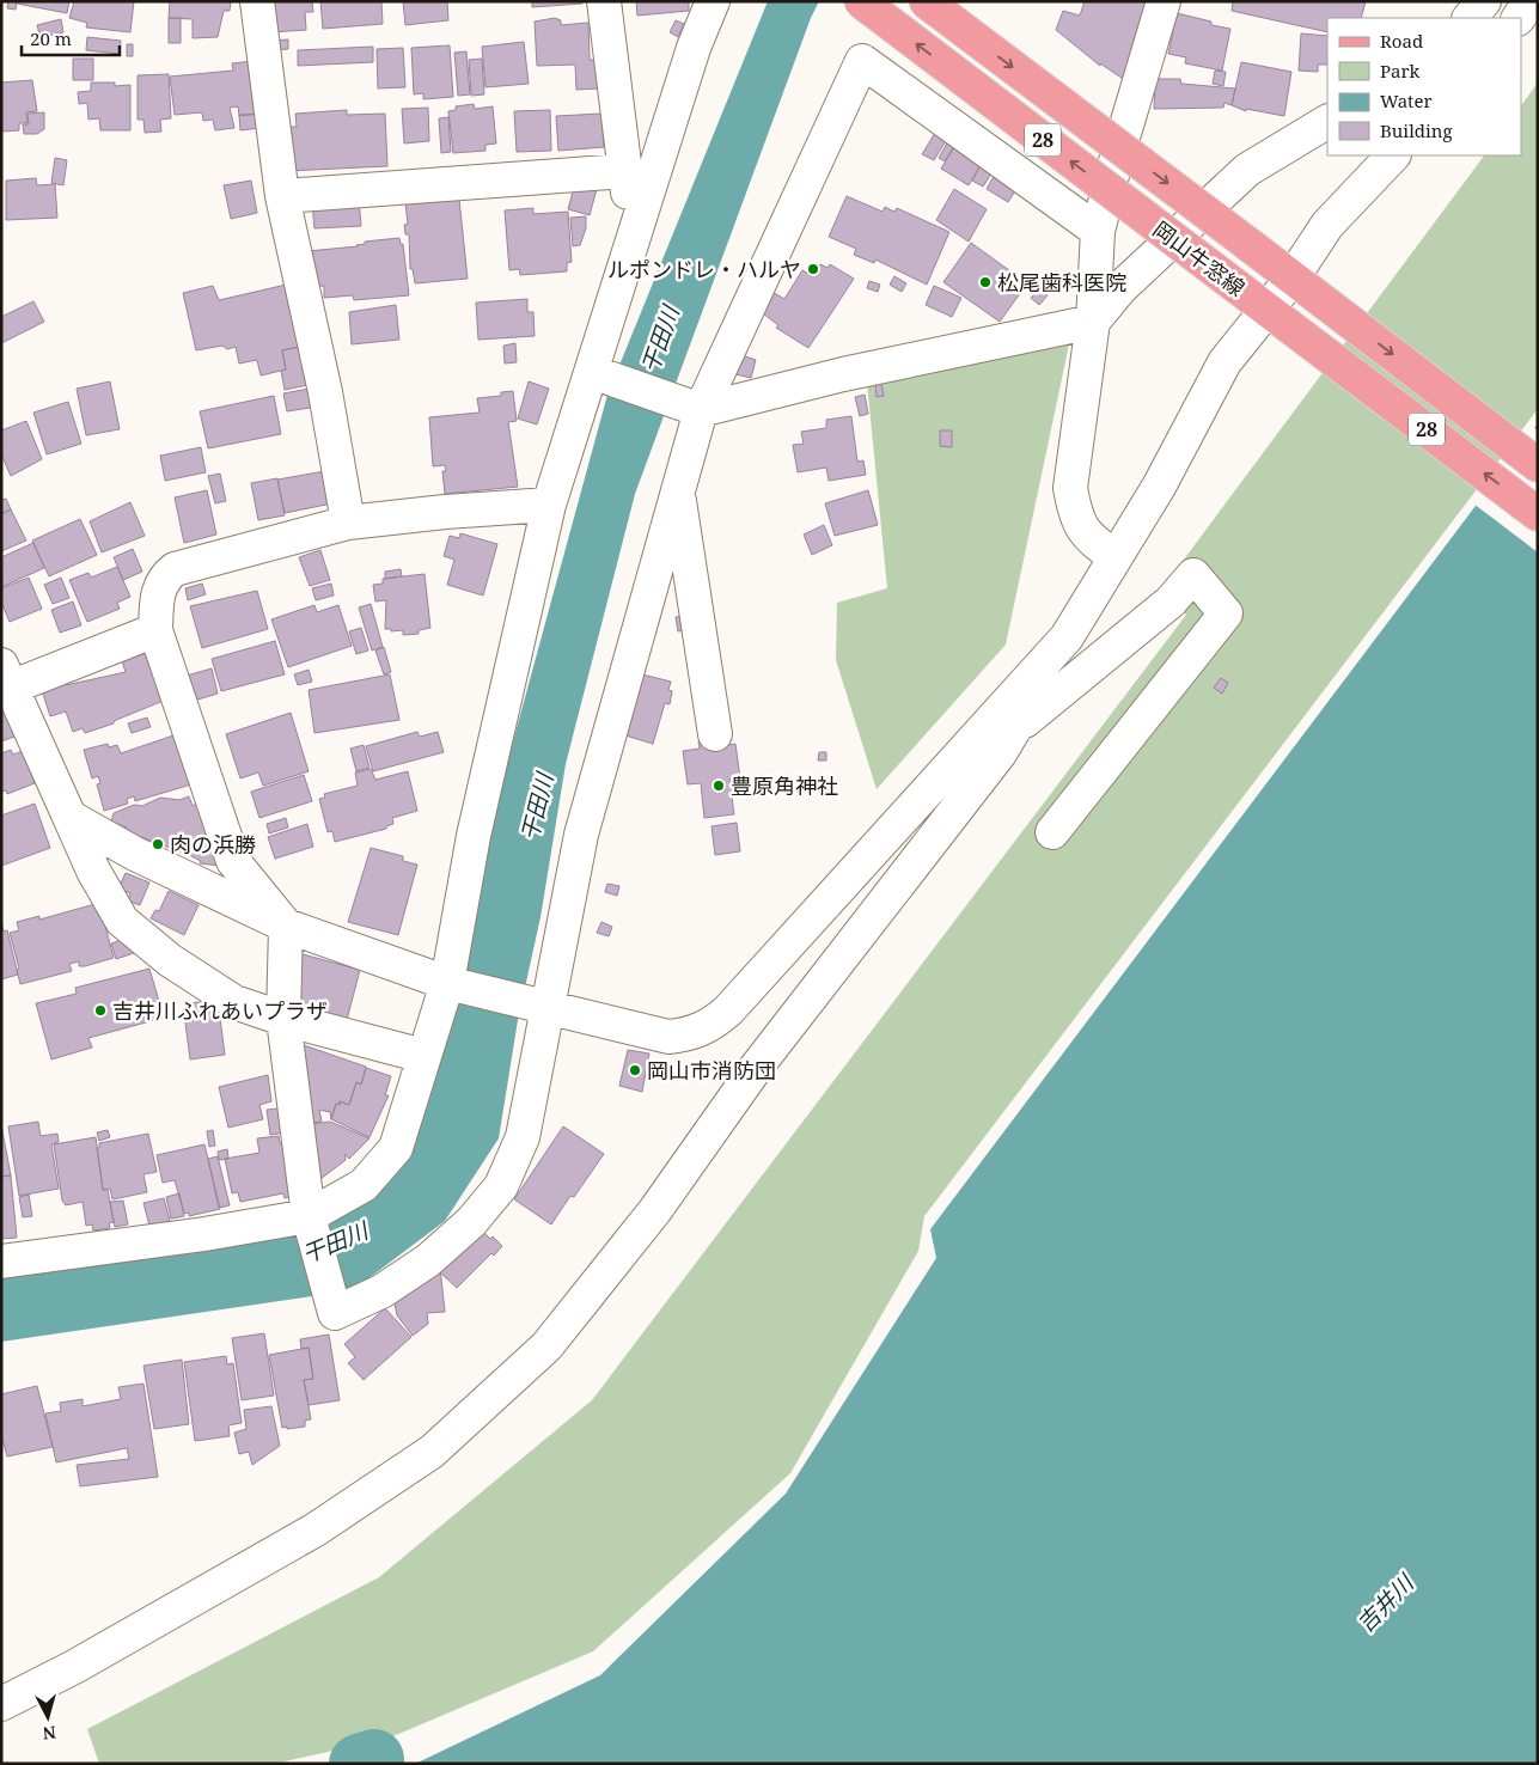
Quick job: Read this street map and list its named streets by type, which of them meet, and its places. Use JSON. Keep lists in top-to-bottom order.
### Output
{
  "streets": {
    "main road": ["28", "岡山牛窓線"]
  },
  "water": ["干田川", "吉井川"],
  "places": [
    "ルポンドレ・ハルヤ",
    "松尾歯科医院",
    "豊原角神社",
    "肉の浜勝",
    "吉井川ふれあいプラザ",
    "岡山市消防団"
  ],
  "legend": [
    "Road",
    "Park",
    "Water",
    "Building"
  ],
  "scale_bar": "20 m",
  "north": "bottom"
}
